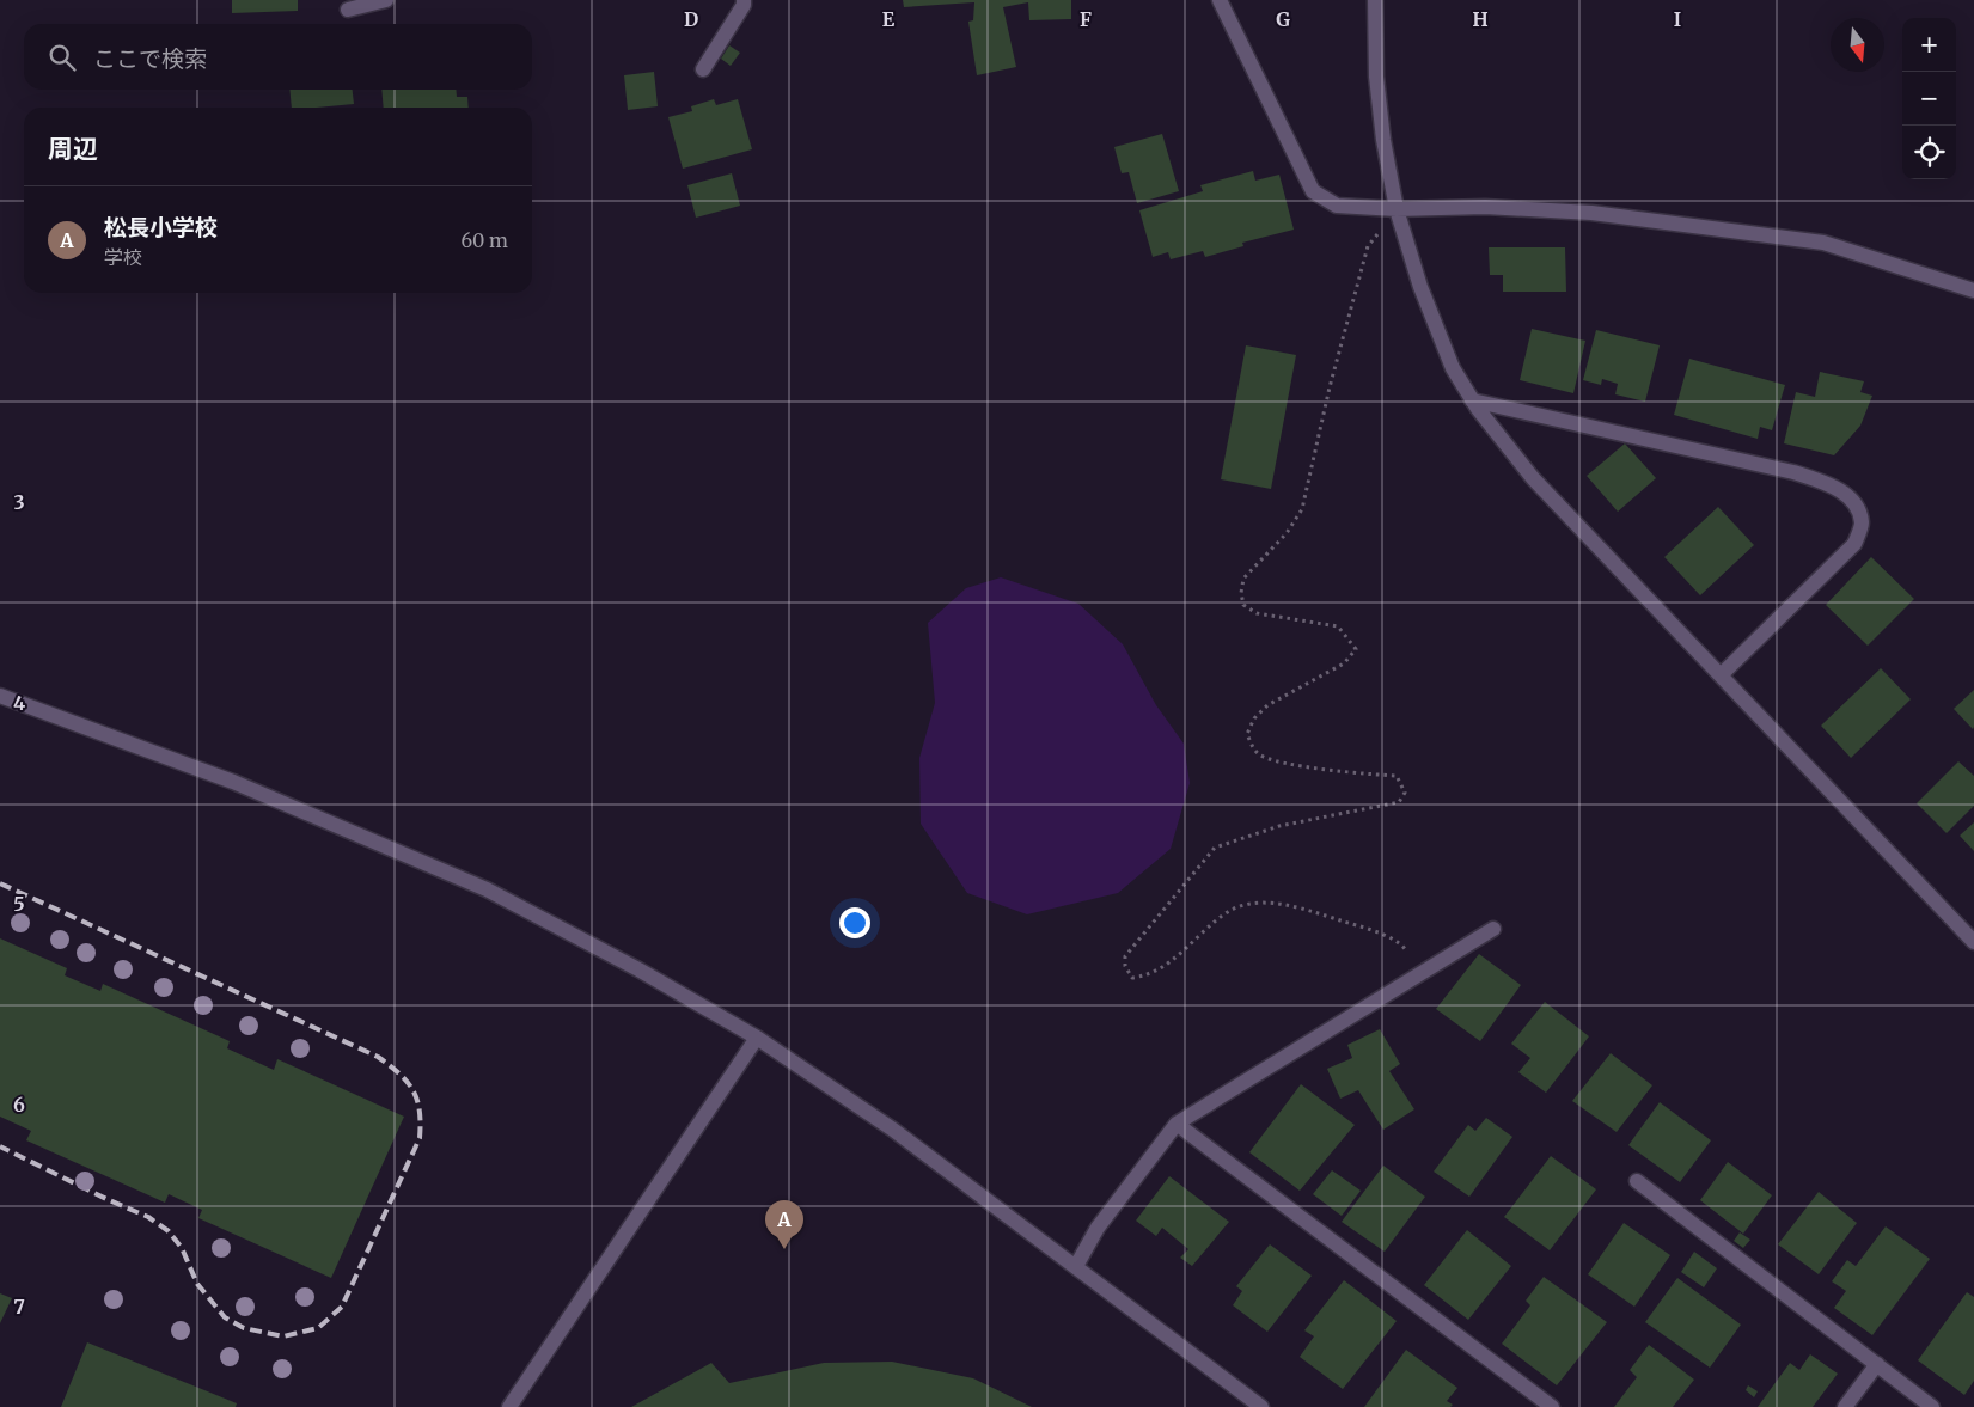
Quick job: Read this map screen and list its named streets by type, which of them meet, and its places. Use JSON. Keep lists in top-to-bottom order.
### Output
{
  "north": "bottom",
  "page": {
    "map_buttons": ["+", "−"],
    "search": "ここで検索",
    "heading": "周辺",
    "list": [
      {
        "mark": "A",
        "name": "松長小学校",
        "note": "学校",
        "value": "60 m"
      }
    ],
    "pins": "A"
  },
  "grid": {
    "columns": [
      "D",
      "E",
      "F",
      "G",
      "H",
      "I"
    ],
    "rows": [
      "3",
      "4",
      "5",
      "6",
      "7"
    ]
  }
}
